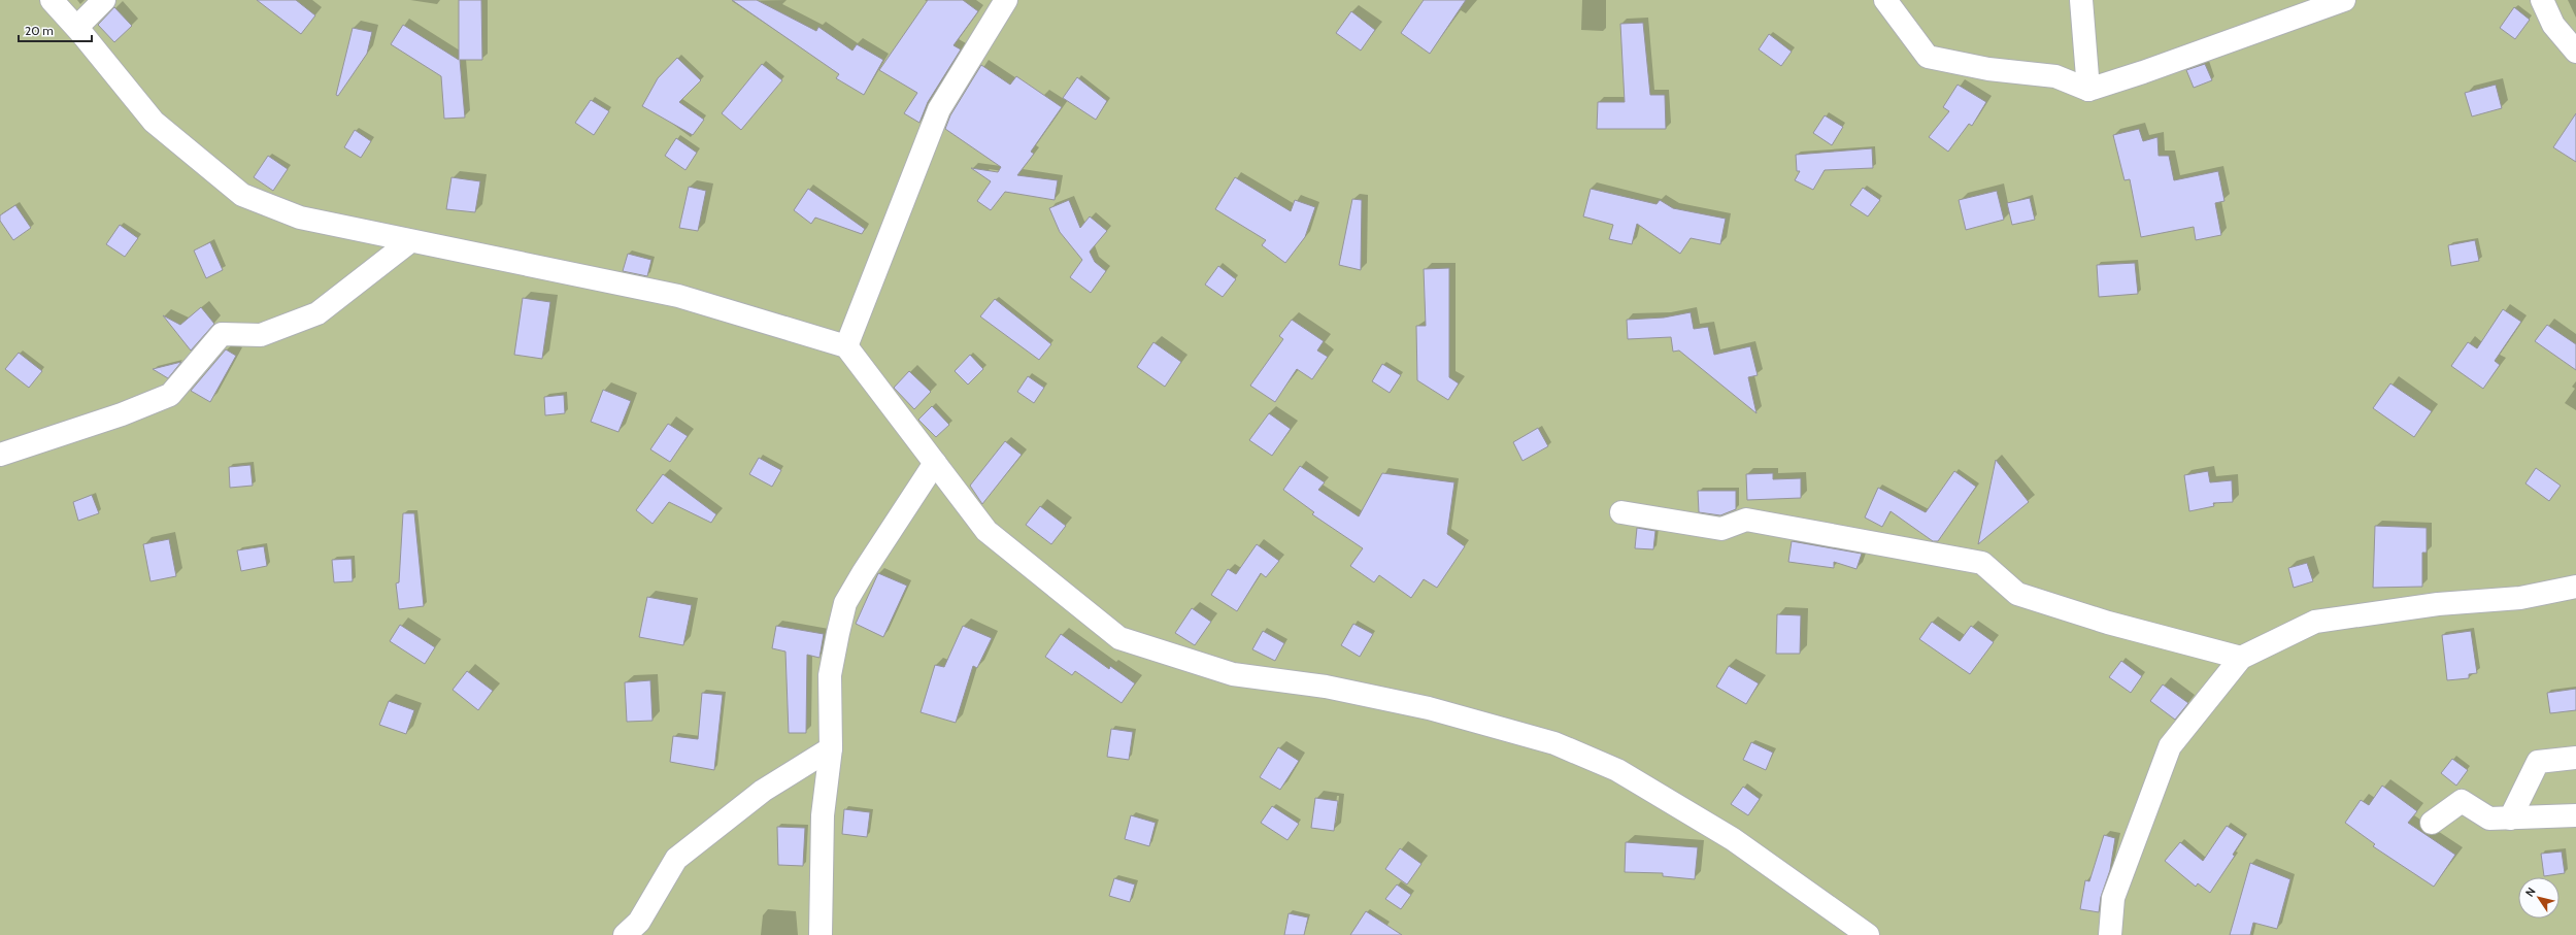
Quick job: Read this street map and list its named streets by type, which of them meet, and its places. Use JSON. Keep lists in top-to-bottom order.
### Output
{
  "scale_bar": "20 m",
  "north": "top left"
}
